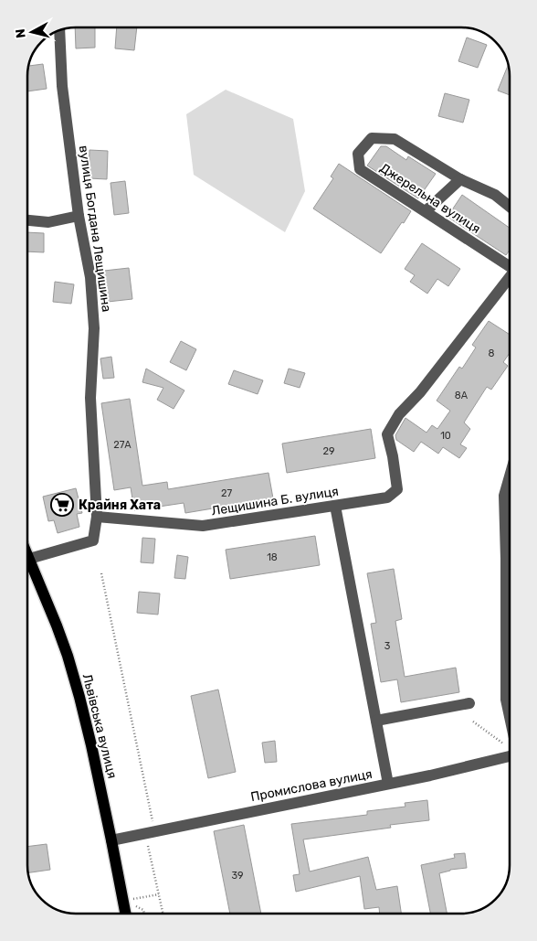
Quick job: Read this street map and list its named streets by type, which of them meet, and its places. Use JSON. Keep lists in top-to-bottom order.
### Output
{
  "streets": {
    "main road": ["Львівська вулиця"],
    "street": [
      "Джерельна вулиця",
      "вулиця Богдана Лещишина",
      "Лещишина Б. вулиця",
      "Промислова вулиця"
    ]
  },
  "crossings": [
    ["вулиця Богдана Лещишина", "Лещишина Б. вулиця"],
    ["Львівська вулиця", "Промислова вулиця"]
  ],
  "places": {
    "supermarket": ["Крайня Хата"]
  },
  "house_numbers": [
    "8",
    "8А",
    "10",
    "27А",
    "29",
    "27",
    "18",
    "3",
    "39"
  ],
  "north": "left"
}
